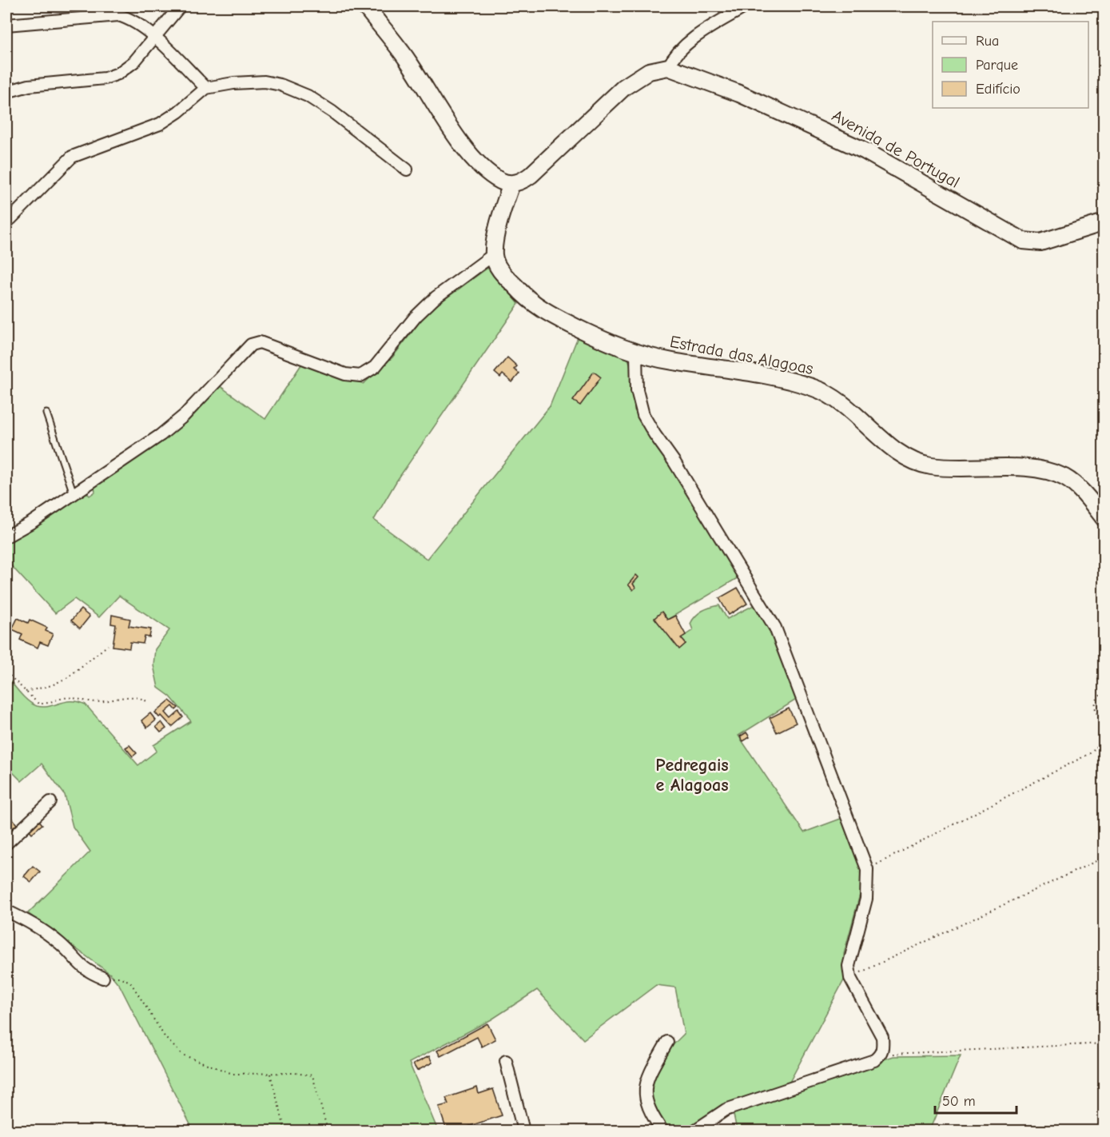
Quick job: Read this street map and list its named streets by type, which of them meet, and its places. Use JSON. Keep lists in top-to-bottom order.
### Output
{
  "streets": {
    "street": ["Avenida de Portugal", "Estrada das Alagoas"]
  },
  "districts": ["Pedregais e Alagoas"],
  "legend": ["Rua", "Parque", "Edifício"],
  "scale_bar": "50 m"
}
